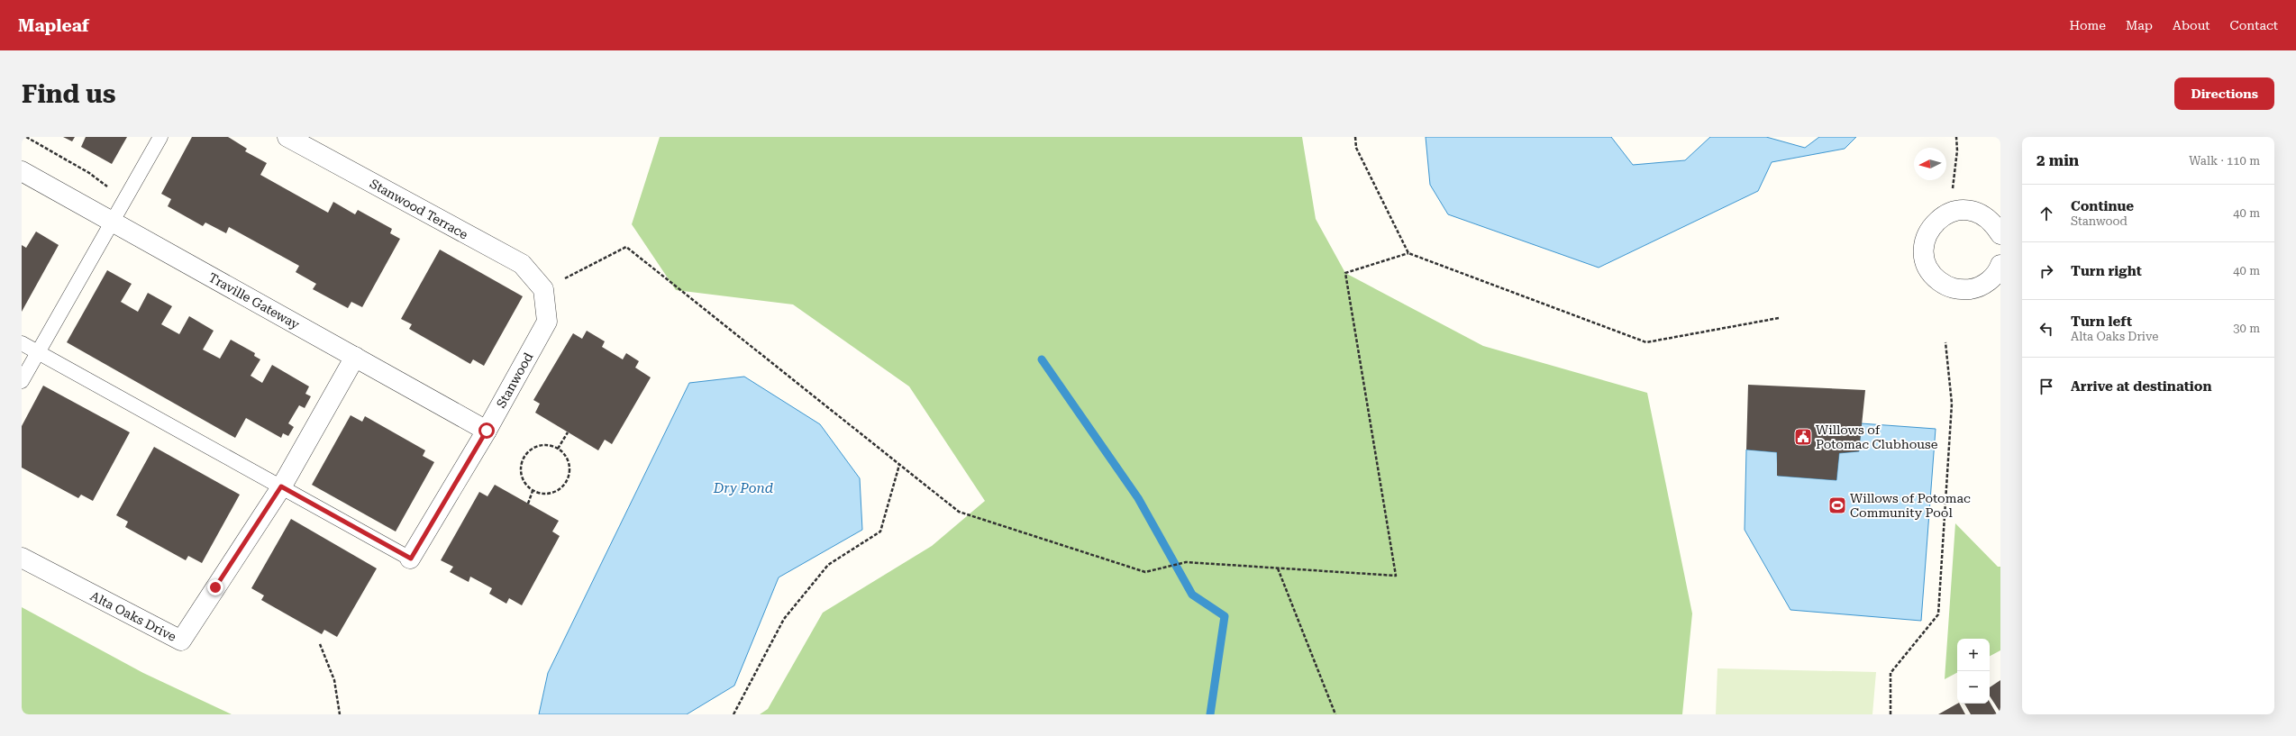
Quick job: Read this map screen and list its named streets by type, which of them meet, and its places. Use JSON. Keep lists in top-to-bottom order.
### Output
{
  "streets": {
    "street": [
      "Stanwood Terrace",
      "Traville Gateway",
      "Stanwood",
      "Alta Oaks Drive"
    ]
  },
  "crossings": [
    ["Stanwood Terrace", "Stanwood"],
    ["Traville Gateway", "Stanwood"],
    ["Traville Gateway", "Alta Oaks Drive"]
  ],
  "water": ["Dry Pond"],
  "places": {
    "public building": ["Willows of Potomac Clubhouse"],
    "sports": ["Willows of Potomac Community Pool"]
  },
  "north": "left",
  "page": {
    "header": "Mapleaf",
    "nav": [
      "Home",
      "Map",
      "About",
      "Contact"
    ],
    "buttons": "Directions",
    "title": "Find us",
    "heading": ["2 min", "Walk · 110 m"],
    "list": [
      ["Continue", "Stanwood", "40 m"],
      ["Turn right", "40 m"],
      ["Turn left", "Alta Oaks Drive", "30 m"],
      "Arrive at destination"
    ],
    "map_buttons": ["+", "−"]
  }
}
